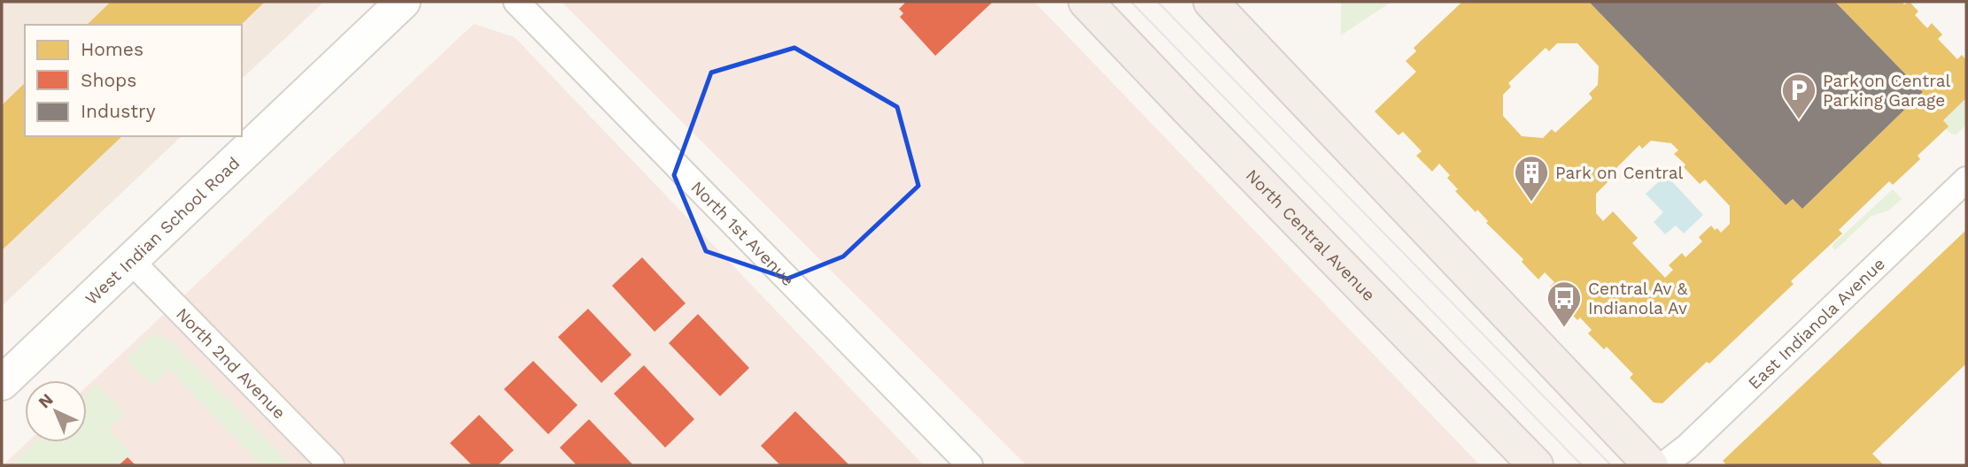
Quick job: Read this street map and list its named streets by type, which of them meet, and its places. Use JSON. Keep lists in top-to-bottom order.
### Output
{
  "streets": {
    "main road": ["West Indian School Road", "North Central Avenue"],
    "street": ["North 1st Avenue", "East Indianola Avenue", "North 2nd Avenue"]
  },
  "crossings": [
    ["West Indian School Road", "North 2nd Avenue"]
  ],
  "places": {
    "parking": ["Park on Central Parking Garage"],
    "building": ["Park on Central"],
    "bus stop": ["Central Av & Indianola Av"]
  },
  "legend": ["Homes", "Shops", "Industry"],
  "north": "top left"
}
